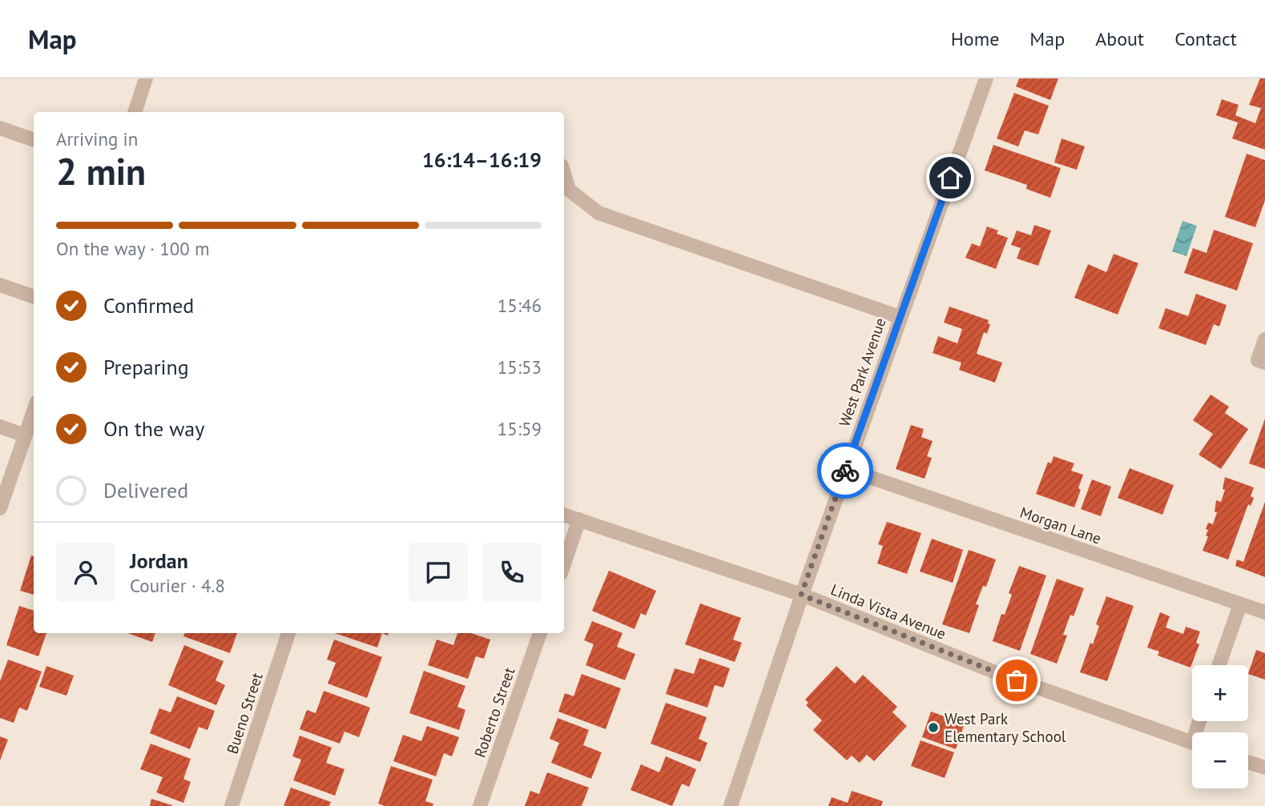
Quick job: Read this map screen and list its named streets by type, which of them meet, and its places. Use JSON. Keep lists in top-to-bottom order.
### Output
{
  "streets": {
    "street": [
      "West Park Avenue",
      "Morgan Lane",
      "Linda Vista Avenue",
      "Roberto Street",
      "Bueno Street"
    ]
  },
  "crossings": [
    ["West Park Avenue", "Morgan Lane"],
    ["West Park Avenue", "Linda Vista Avenue"]
  ],
  "places": ["West Park Elementary School"],
  "page": {
    "header": "Map",
    "nav": [
      "Home",
      "Map",
      "About",
      "Contact"
    ],
    "heading": ["2 min", "Arriving in", "16:14–16:19"],
    "panel": ["Jordan", "Courier · 4.8"],
    "bar": "On the way · 100 m",
    "list": [
      ["Confirmed", "15:46"],
      ["Preparing", "15:53"],
      ["On the way", "15:59"],
      "Delivered"
    ],
    "map_buttons": ["+", "−"]
  }
}
